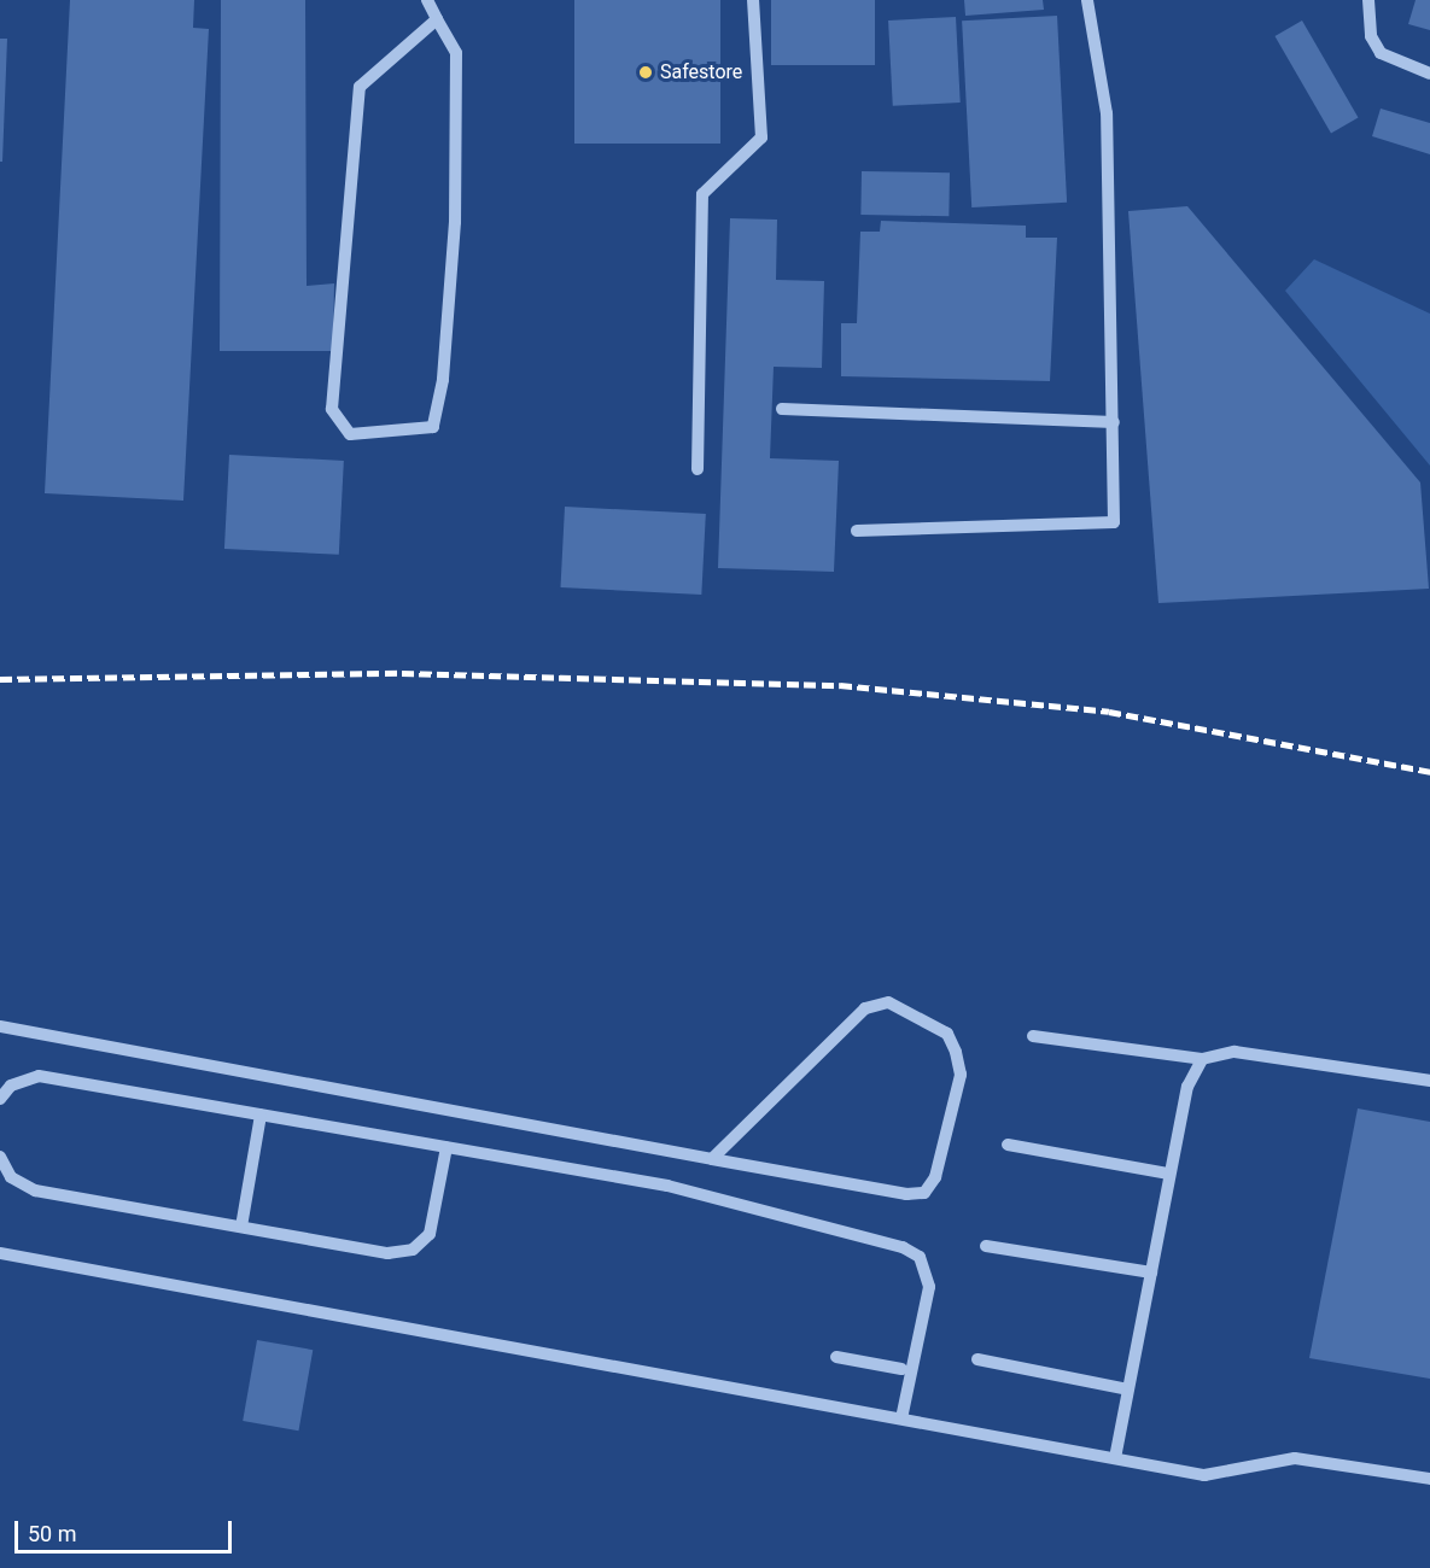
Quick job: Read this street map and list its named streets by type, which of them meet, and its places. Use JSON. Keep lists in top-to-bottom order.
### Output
{
  "places": ["Safestore"],
  "scale_bar": "50 m"
}
